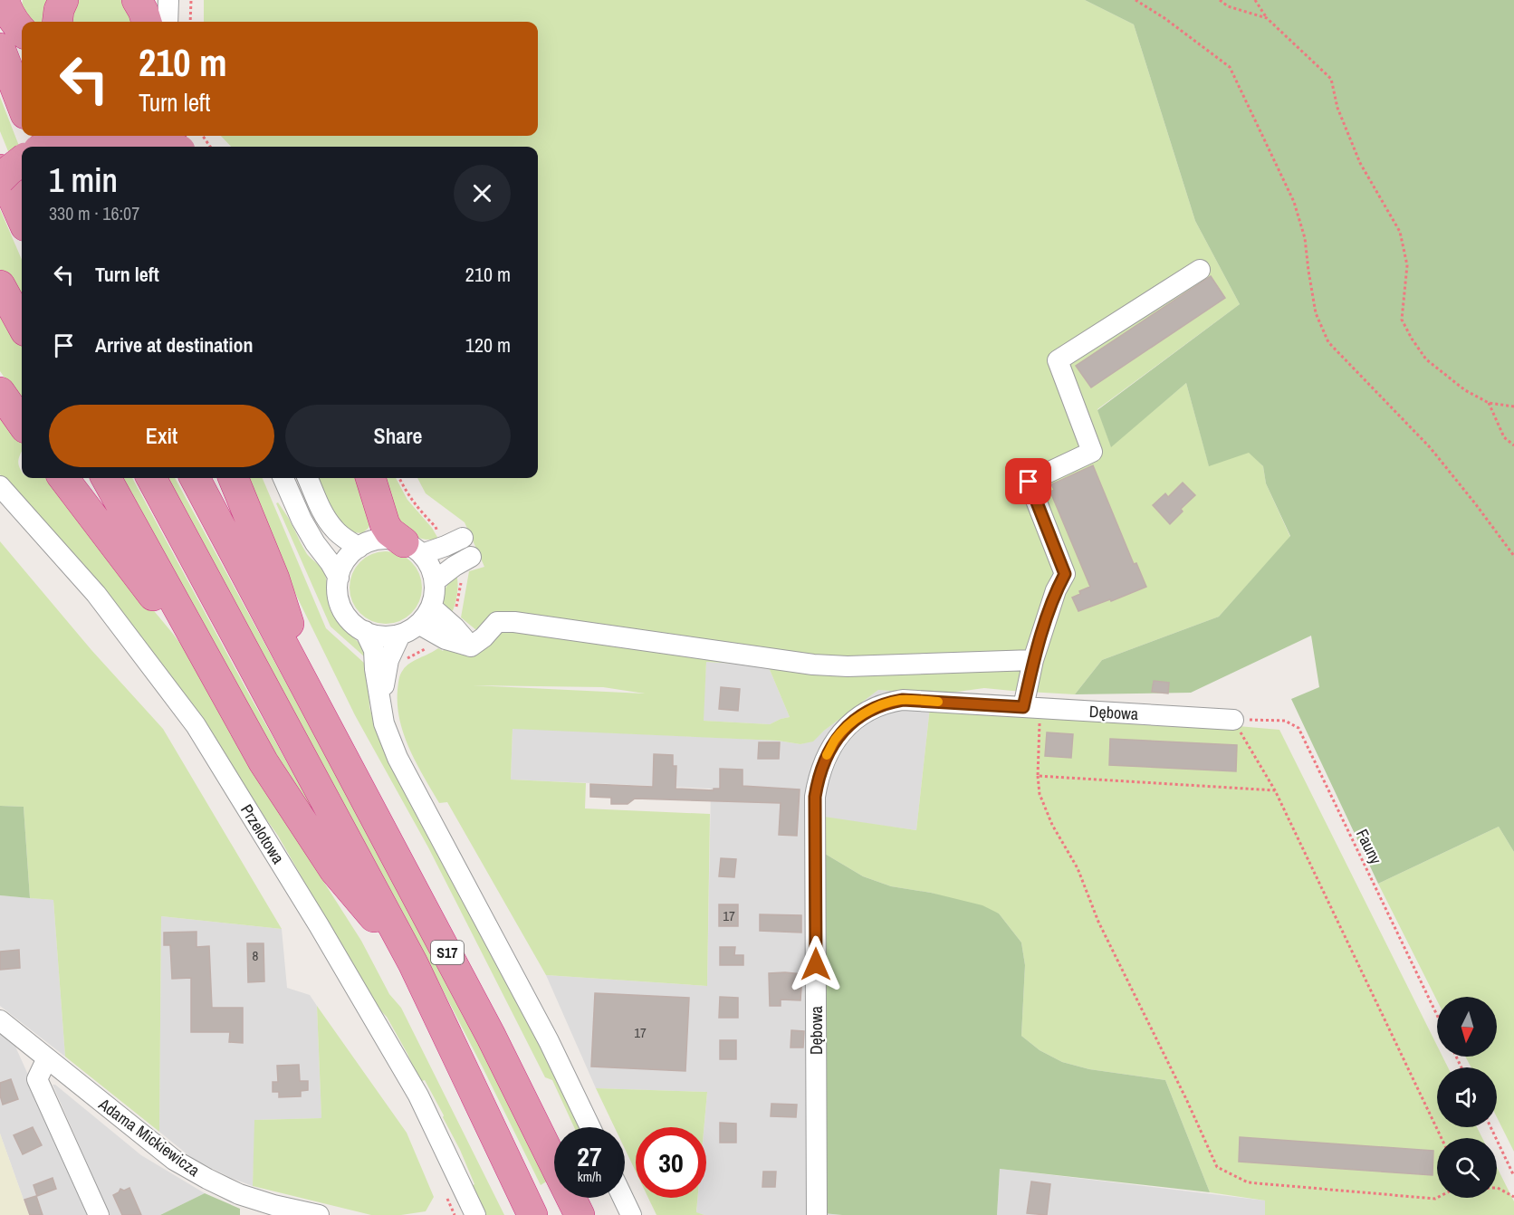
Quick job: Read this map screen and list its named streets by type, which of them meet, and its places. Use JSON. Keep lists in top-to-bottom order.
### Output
{
  "streets": {
    "highway": ["S17"],
    "street": ["Dębowa", "Przelotowa", "Adama Mickiewicza"],
    "path": ["Fauny"]
  },
  "crossings": [
    ["Dębowa", "Fauny"]
  ],
  "house_numbers": ["17", "8", "17"],
  "north": "bottom",
  "page": {
    "turn": ["210 m", "Turn left"],
    "heading": ["1 min", "330 m · 16:07"],
    "list": [
      {
        "name": "Turn left",
        "value": "210 m"
      },
      {
        "name": "Arrive at destination",
        "value": "120 m"
      }
    ],
    "buttons": ["Exit", "Share"],
    "speed": "27 km/h",
    "limit": "30"
  }
}
